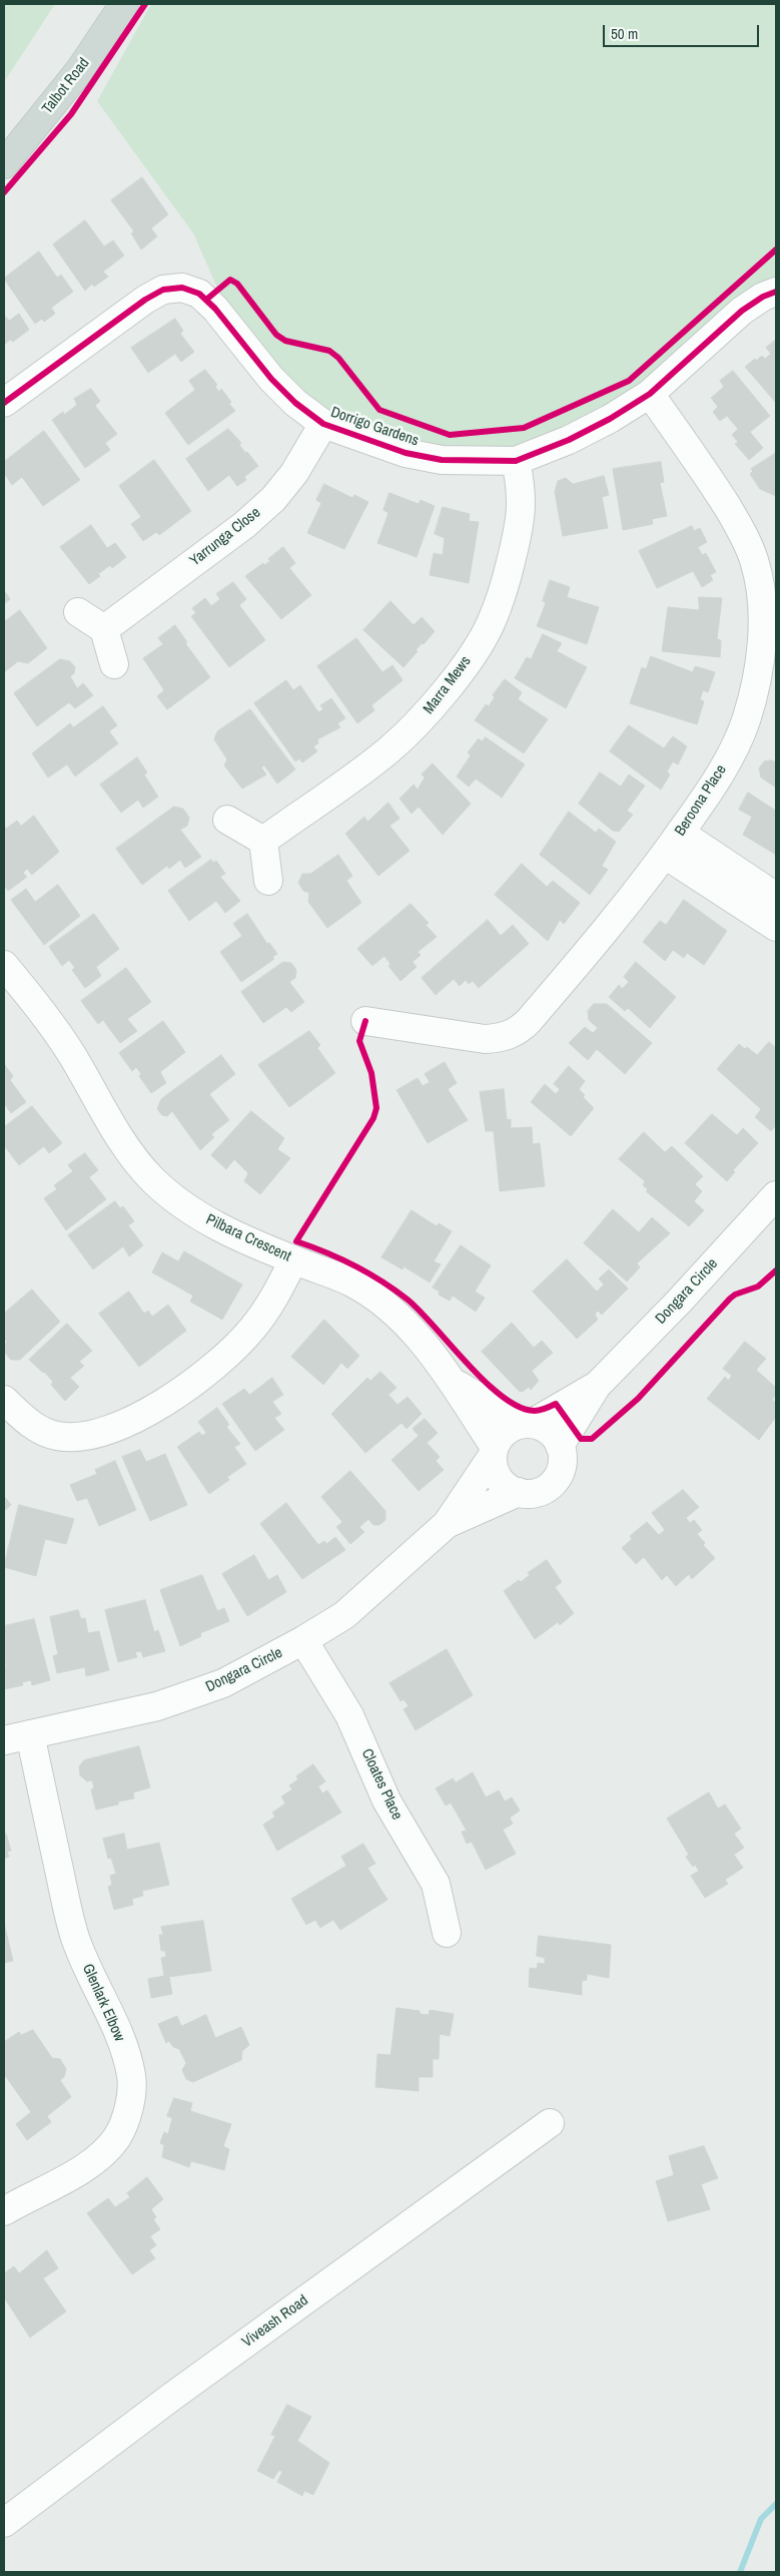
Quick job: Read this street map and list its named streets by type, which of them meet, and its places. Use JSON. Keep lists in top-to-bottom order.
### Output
{
  "streets": {
    "main road": ["Talbot Road"],
    "street": [
      "Dorrigo Gardens",
      "Yarrunga Close",
      "Marra Mews",
      "Beroona Place",
      "Pilbara Crescent",
      "Dongara Circle",
      "Cloates Place",
      "Glenlark Elbow",
      "Viveash Road"
    ]
  },
  "crossings": [
    ["Dorrigo Gardens", "Yarrunga Close"],
    ["Dorrigo Gardens", "Marra Mews"],
    ["Dorrigo Gardens", "Beroona Place"],
    ["Pilbara Crescent", "Dongara Circle"],
    ["Dongara Circle", "Cloates Place"],
    ["Dongara Circle", "Glenlark Elbow"]
  ],
  "scale_bar": "50 m"
}
